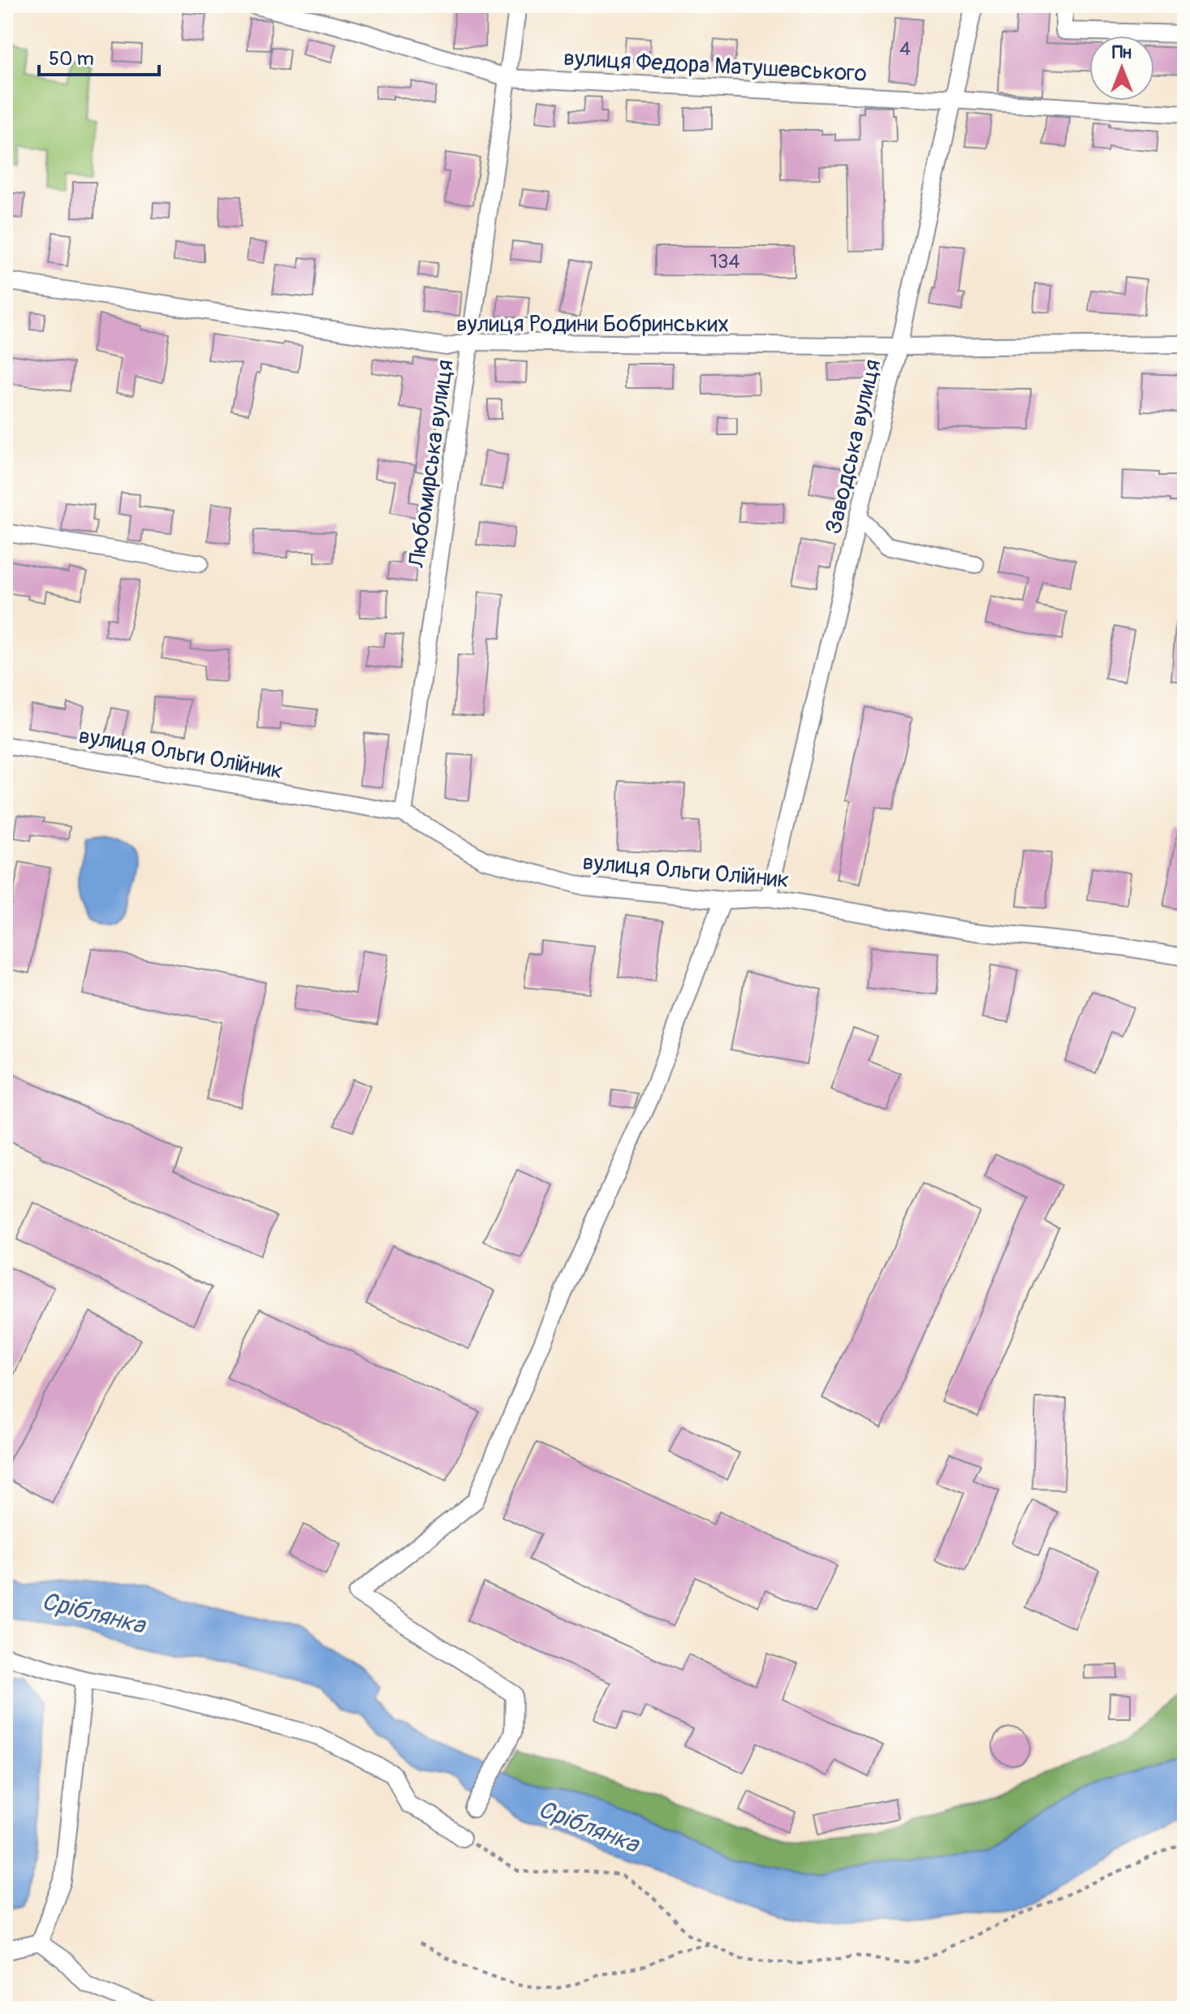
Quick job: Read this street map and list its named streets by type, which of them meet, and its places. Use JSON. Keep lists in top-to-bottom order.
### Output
{
  "streets": {
    "street": [
      "вулиця Федора Матушевського",
      "вулиця Родини Бобринських",
      "Заводська вулиця",
      "Любомирська вулиця",
      "вулиця Ольги Олійник"
    ]
  },
  "crossings": [
    ["вулиця Федора Матушевського", "Заводська вулиця"],
    ["вулиця Федора Матушевського", "Любомирська вулиця"],
    ["вулиця Родини Бобринських", "Заводська вулиця"],
    ["вулиця Родини Бобринських", "Любомирська вулиця"],
    ["Заводська вулиця", "вулиця Ольги Олійник"],
    ["Любомирська вулиця", "вулиця Ольги Олійник"]
  ],
  "water": ["Сріблянка"],
  "house_numbers": ["4", "134"],
  "scale_bar": "50 m",
  "north": "top"
}
